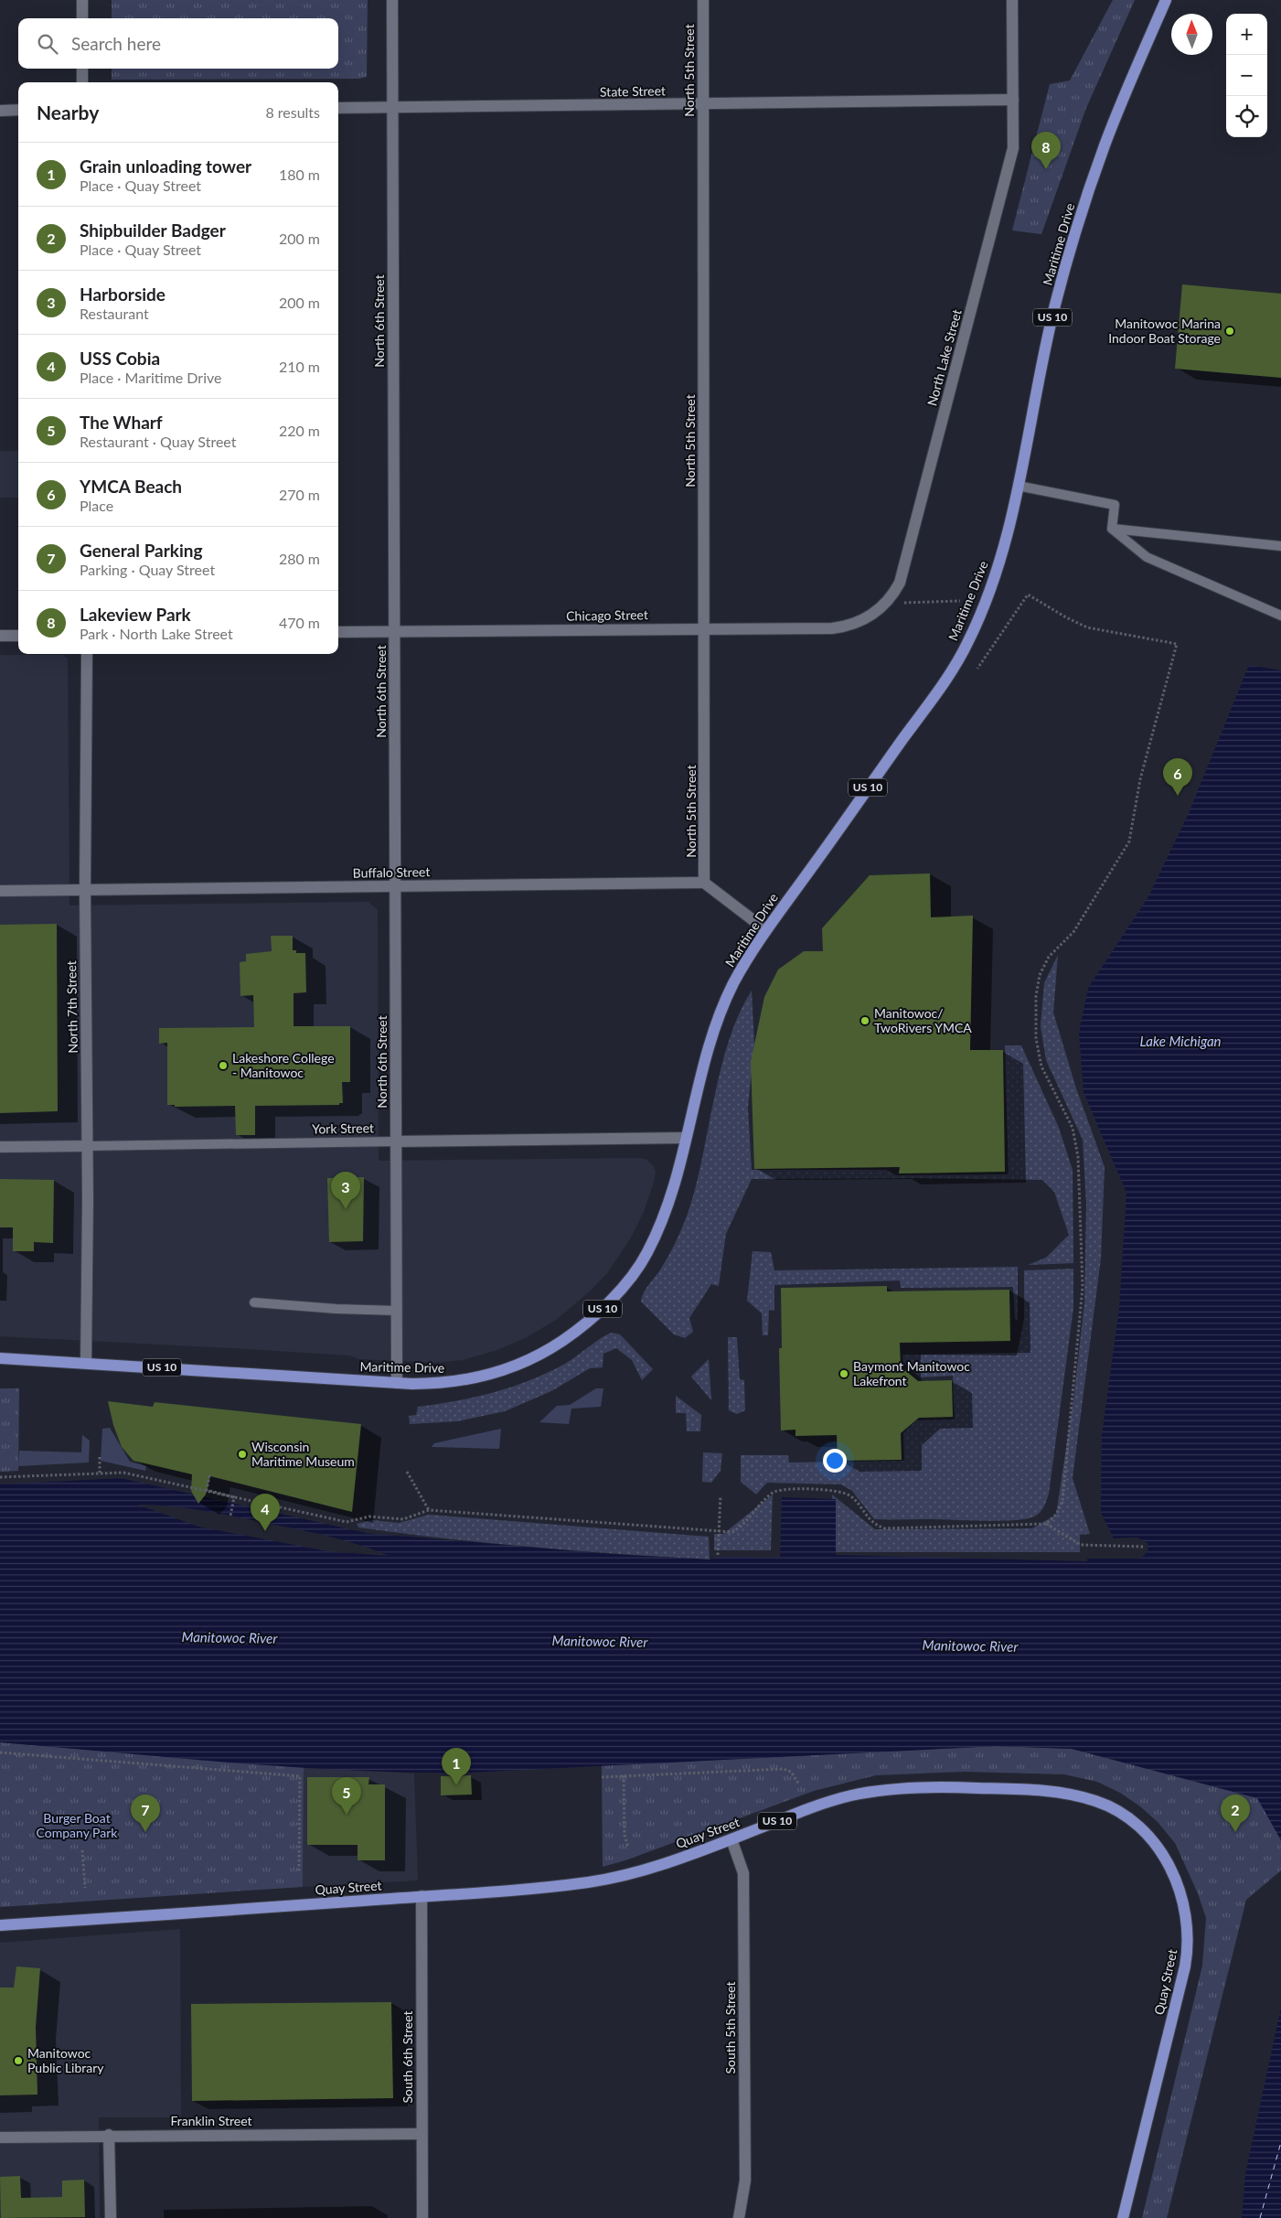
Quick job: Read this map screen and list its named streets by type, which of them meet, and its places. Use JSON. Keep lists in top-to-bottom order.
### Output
{
  "streets": {
    "main road": ["Maritime Drive", "US 10", "Quay Street"],
    "street": [
      "North 5th Street",
      "State Street",
      "North 6th Street",
      "North Lake Street",
      "Chicago Street",
      "Buffalo Street",
      "North 7th Street",
      "York Street",
      "South 5th Street",
      "South 6th Street",
      "Franklin Street"
    ]
  },
  "crossings": [
    ["North 5th Street", "State Street"],
    ["North 5th Street", "Chicago Street"],
    ["North 5th Street", "Buffalo Street"],
    ["State Street", "North 6th Street"],
    ["State Street", "North Lake Street"],
    ["Maritime Drive", "North 6th Street"],
    ["Maritime Drive", "North 7th Street"],
    ["Maritime Drive", "York Street"],
    ["North 6th Street", "Chicago Street"],
    ["North 6th Street", "Buffalo Street"],
    ["North 6th Street", "York Street"],
    ["North Lake Street", "Chicago Street"],
    ["Buffalo Street", "North 7th Street"],
    ["North 7th Street", "York Street"],
    ["Quay Street", "South 5th Street"],
    ["Quay Street", "South 6th Street"],
    ["South 6th Street", "Franklin Street"]
  ],
  "water": ["Lake Michigan", "Manitowoc River"],
  "parks": ["Burger Boat Company Park"],
  "places": [
    "Manitowoc Marina Indoor Boat Storage",
    "Manitowoc/ TwoRivers YMCA",
    "Lakeshore College - Manitowoc",
    "Baymont Manitowoc Lakefront",
    "Wisconsin Maritime Museum",
    "Manitowoc Public Library"
  ],
  "north": "top",
  "page": {
    "map_buttons": ["+", "−"],
    "search": "Search here",
    "heading": ["Nearby", "8 results"],
    "pins": [
      "8",
      "6",
      "3",
      "4",
      "1",
      "5",
      "2",
      "7"
    ],
    "list": [
      {
        "mark": "1",
        "name": "Grain unloading tower",
        "note": "Place · Quay Street",
        "value": "180 m"
      },
      {
        "mark": "2",
        "name": "Shipbuilder Badger",
        "note": "Place · Quay Street",
        "value": "200 m"
      },
      {
        "mark": "3",
        "name": "Harborside",
        "note": "Restaurant",
        "value": "200 m"
      },
      {
        "mark": "4",
        "name": "USS Cobia",
        "note": "Place · Maritime Drive",
        "value": "210 m"
      },
      {
        "mark": "5",
        "name": "The Wharf",
        "note": "Restaurant · Quay Street",
        "value": "220 m"
      },
      {
        "mark": "6",
        "name": "YMCA Beach",
        "note": "Place",
        "value": "270 m"
      },
      {
        "mark": "7",
        "name": "General Parking",
        "note": "Parking · Quay Street",
        "value": "280 m"
      },
      {
        "mark": "8",
        "name": "Lakeview Park",
        "note": "Park · North Lake Street",
        "value": "470 m"
      }
    ]
  }
}
